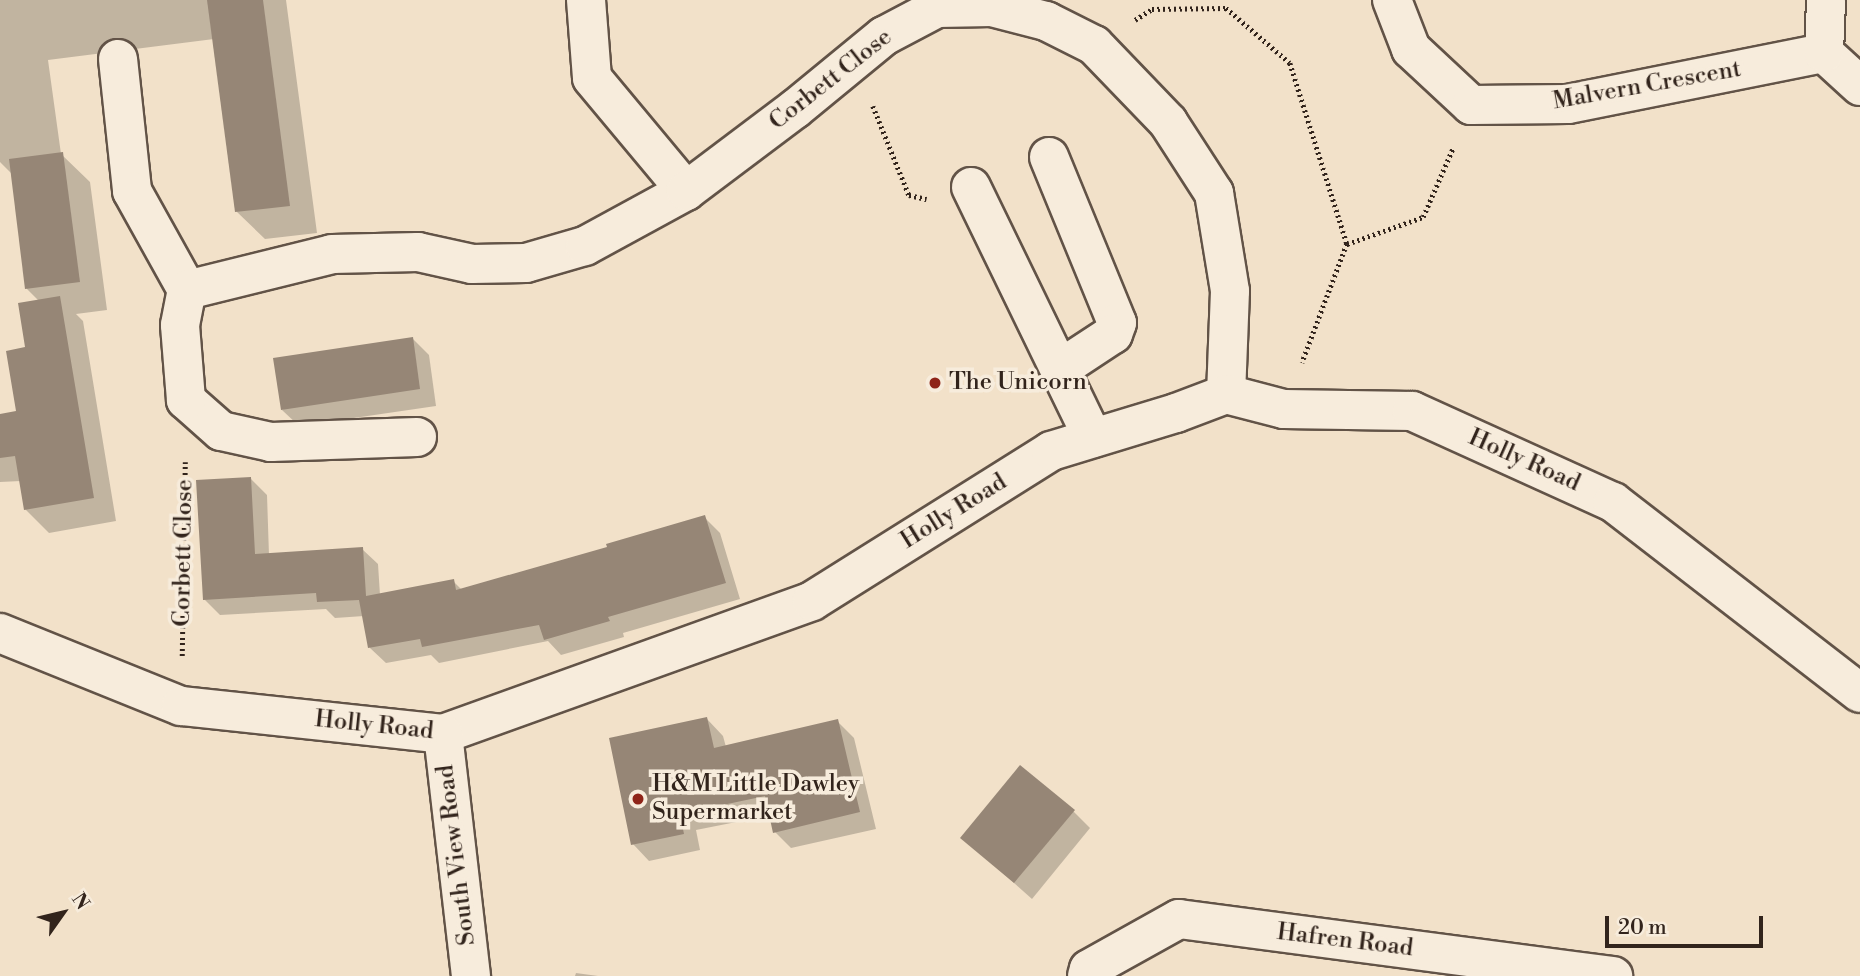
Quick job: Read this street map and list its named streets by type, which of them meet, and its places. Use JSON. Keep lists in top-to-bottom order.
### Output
{
  "streets": {
    "street": [
      "Corbett Close",
      "Malvern Crescent",
      "Holly Road",
      "South View Road",
      "Hafren Road"
    ]
  },
  "crossings": [
    ["Corbett Close", "Holly Road"],
    ["Holly Road", "South View Road"]
  ],
  "places": ["The Unicorn", "H&M Little Dawley Supermarket"],
  "scale_bar": "20 m",
  "north": "top right"
}
